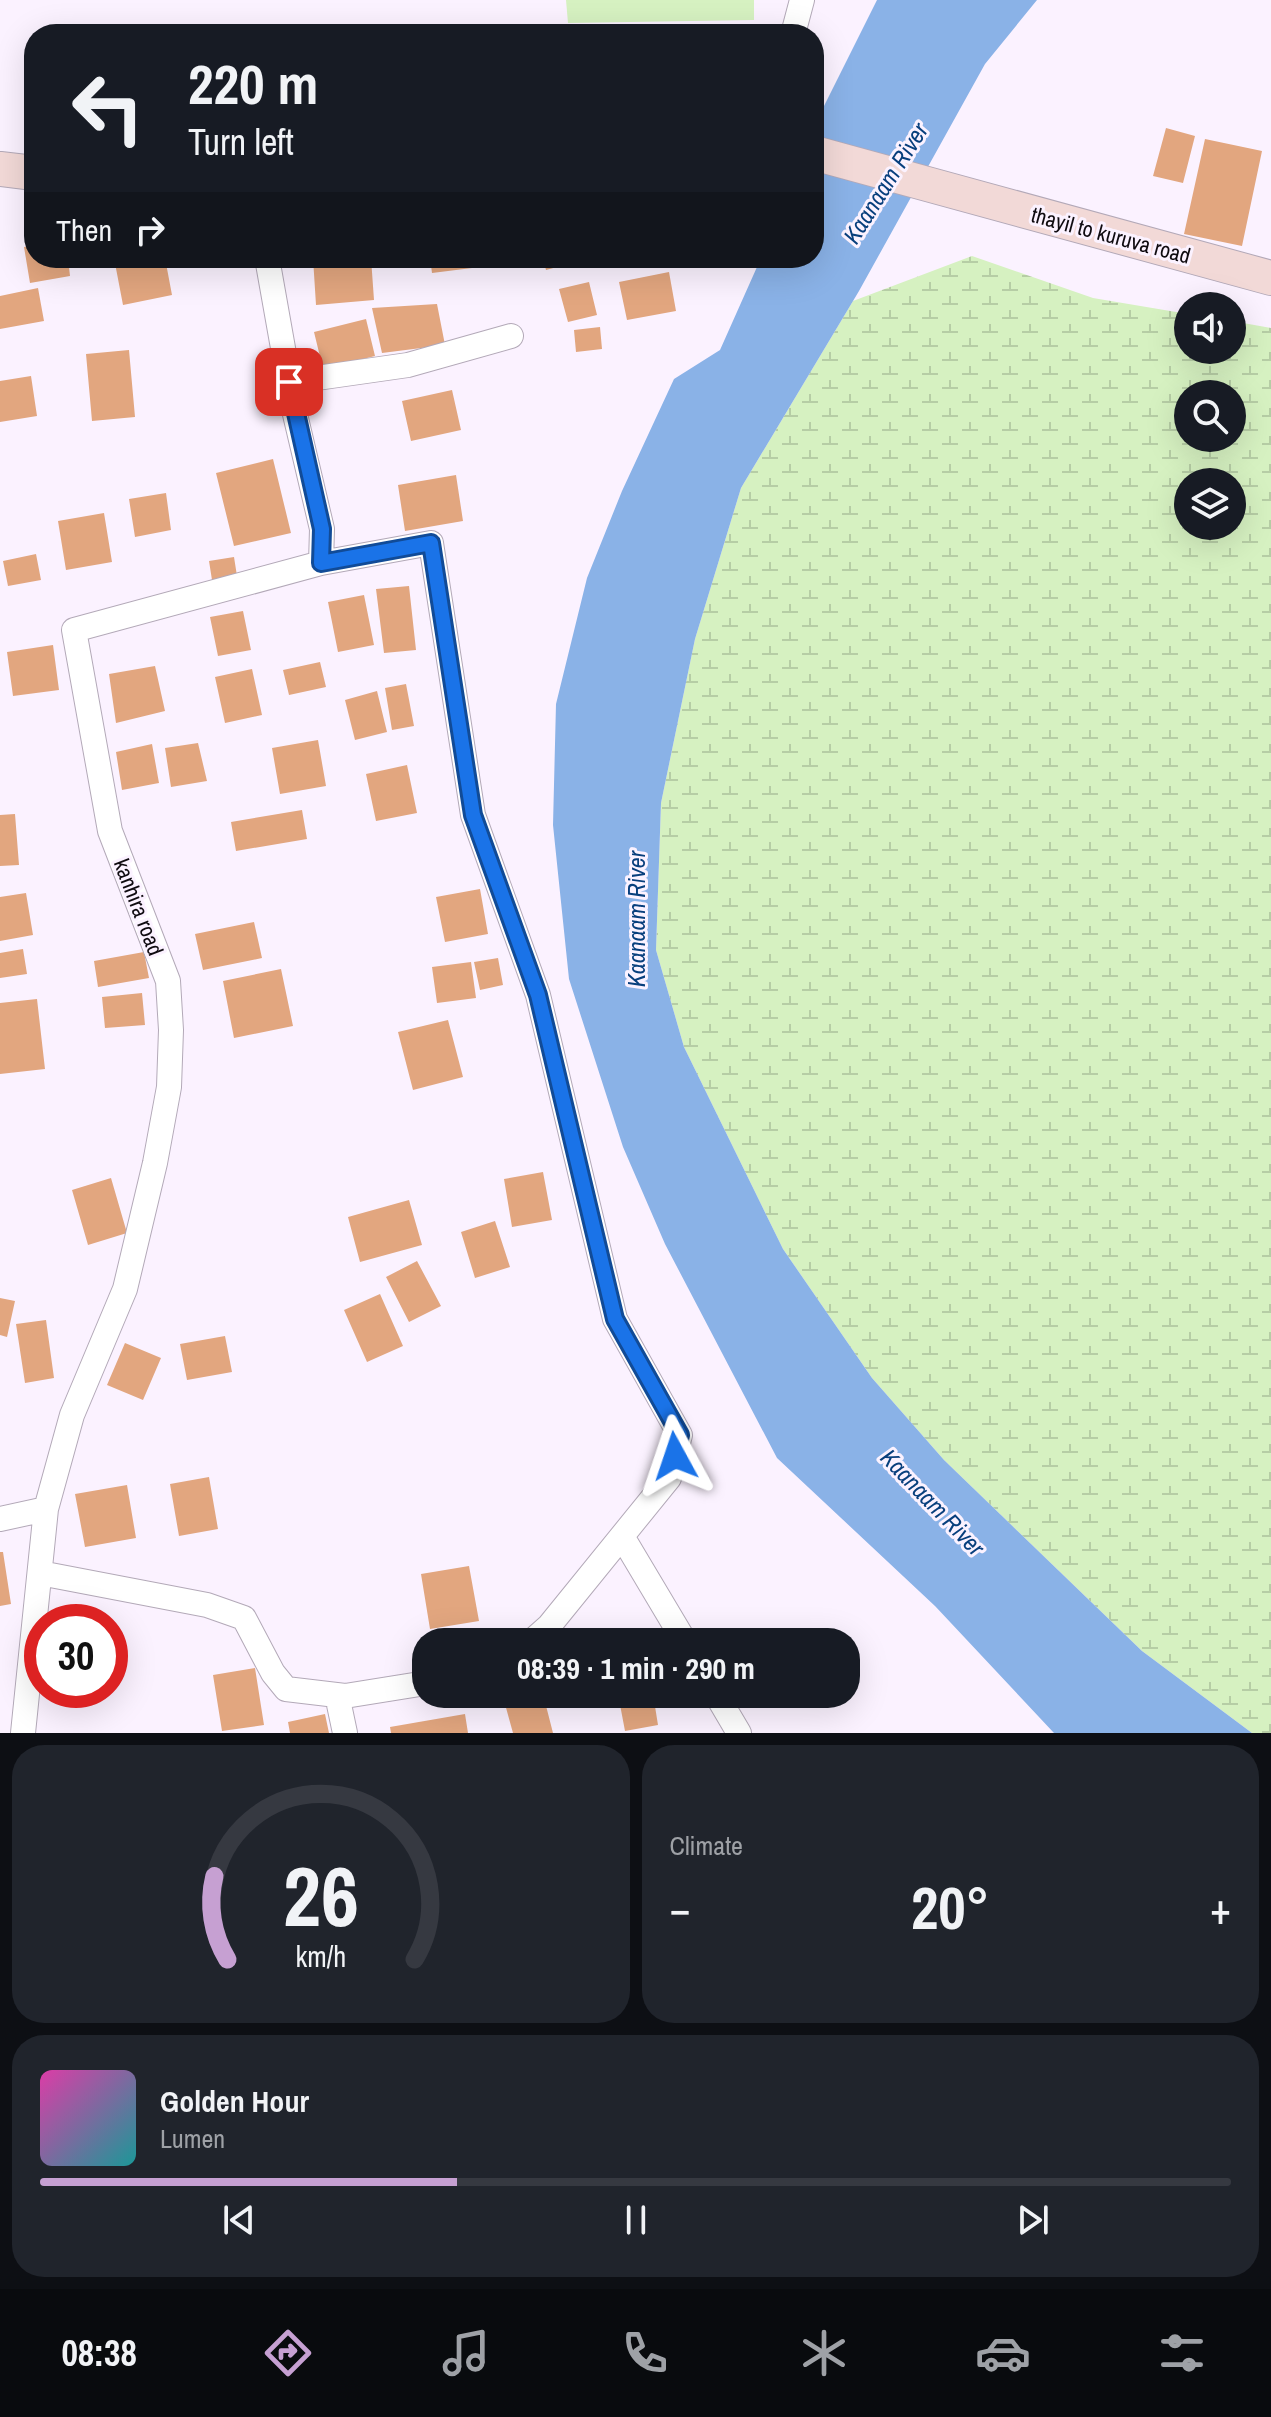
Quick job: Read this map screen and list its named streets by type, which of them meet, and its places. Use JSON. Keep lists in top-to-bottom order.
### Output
{
  "streets": {
    "main road": ["thayil to kuruva road"],
    "street": ["kanhira road"]
  },
  "water": ["Kaanaam River"],
  "page": {
    "turn": ["220 m", "Turn left"],
    "then": "Then",
    "limit": "30",
    "trip": "08:39 · 1 min · 290 m",
    "tile": "Climate",
    "heat": ["−", "20°", "+"],
    "song": ["Golden Hour", "Lumen"],
    "tabs": "08:38",
    "gauge": ["26", "km/h"]
  }
}
